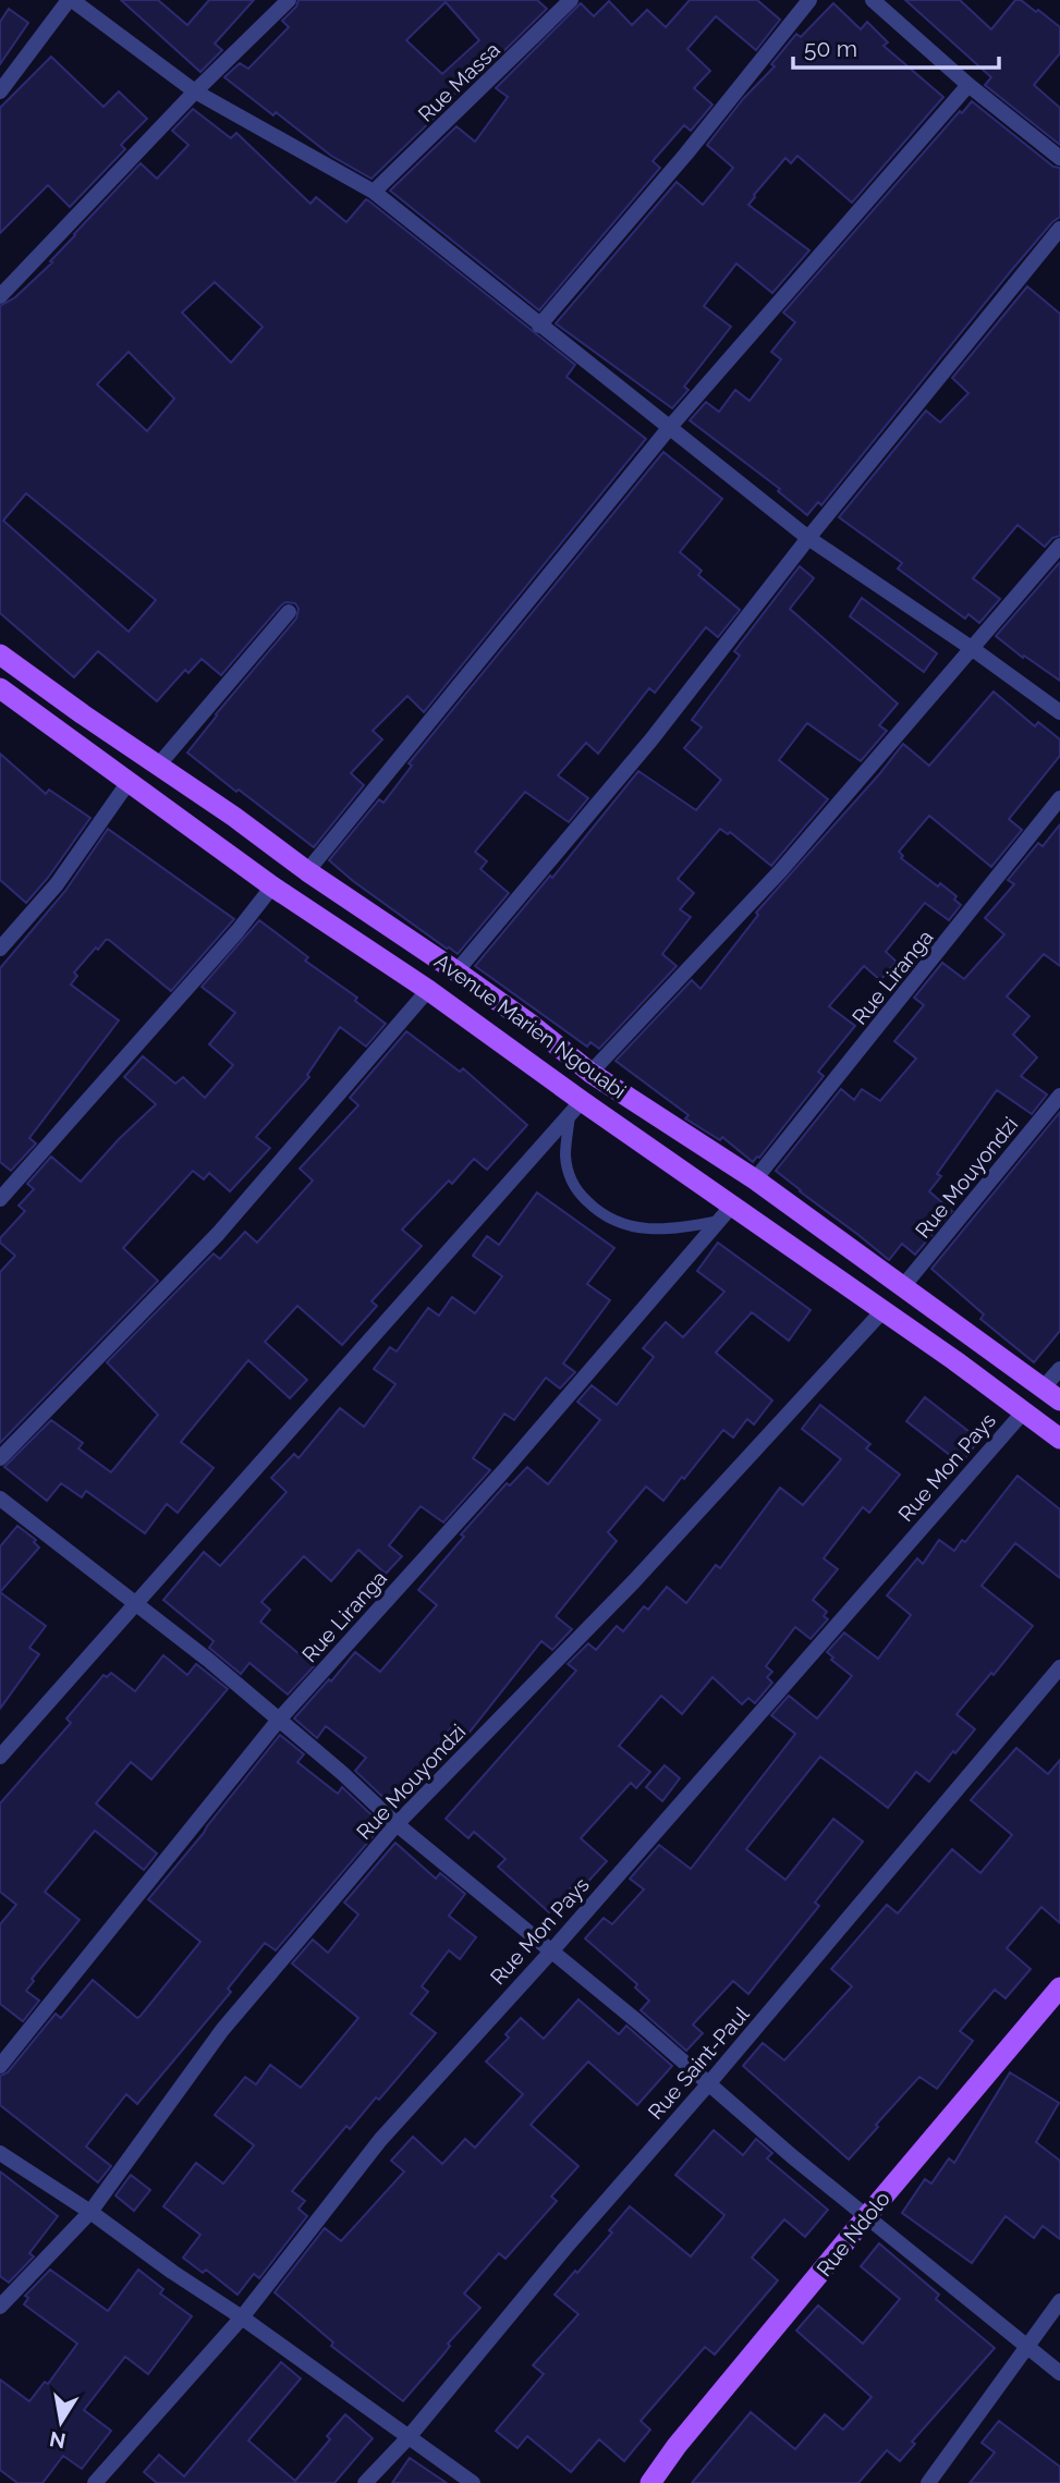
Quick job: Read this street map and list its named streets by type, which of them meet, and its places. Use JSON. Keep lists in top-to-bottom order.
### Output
{
  "streets": {
    "main road": ["Avenue Marien Ngouabi", "Rue Ndolo"],
    "street": [
      "Rue Massa",
      "Rue Liranga",
      "Rue Mouyondzi",
      "Rue Mon Pays",
      "Rue Saint-Paul"
    ]
  },
  "crossings": [
    ["Rue Liranga", "Avenue Marien Ngouabi"],
    ["Avenue Marien Ngouabi", "Rue Mouyondzi"]
  ],
  "scale_bar": "50 m",
  "north": "bottom"
}
